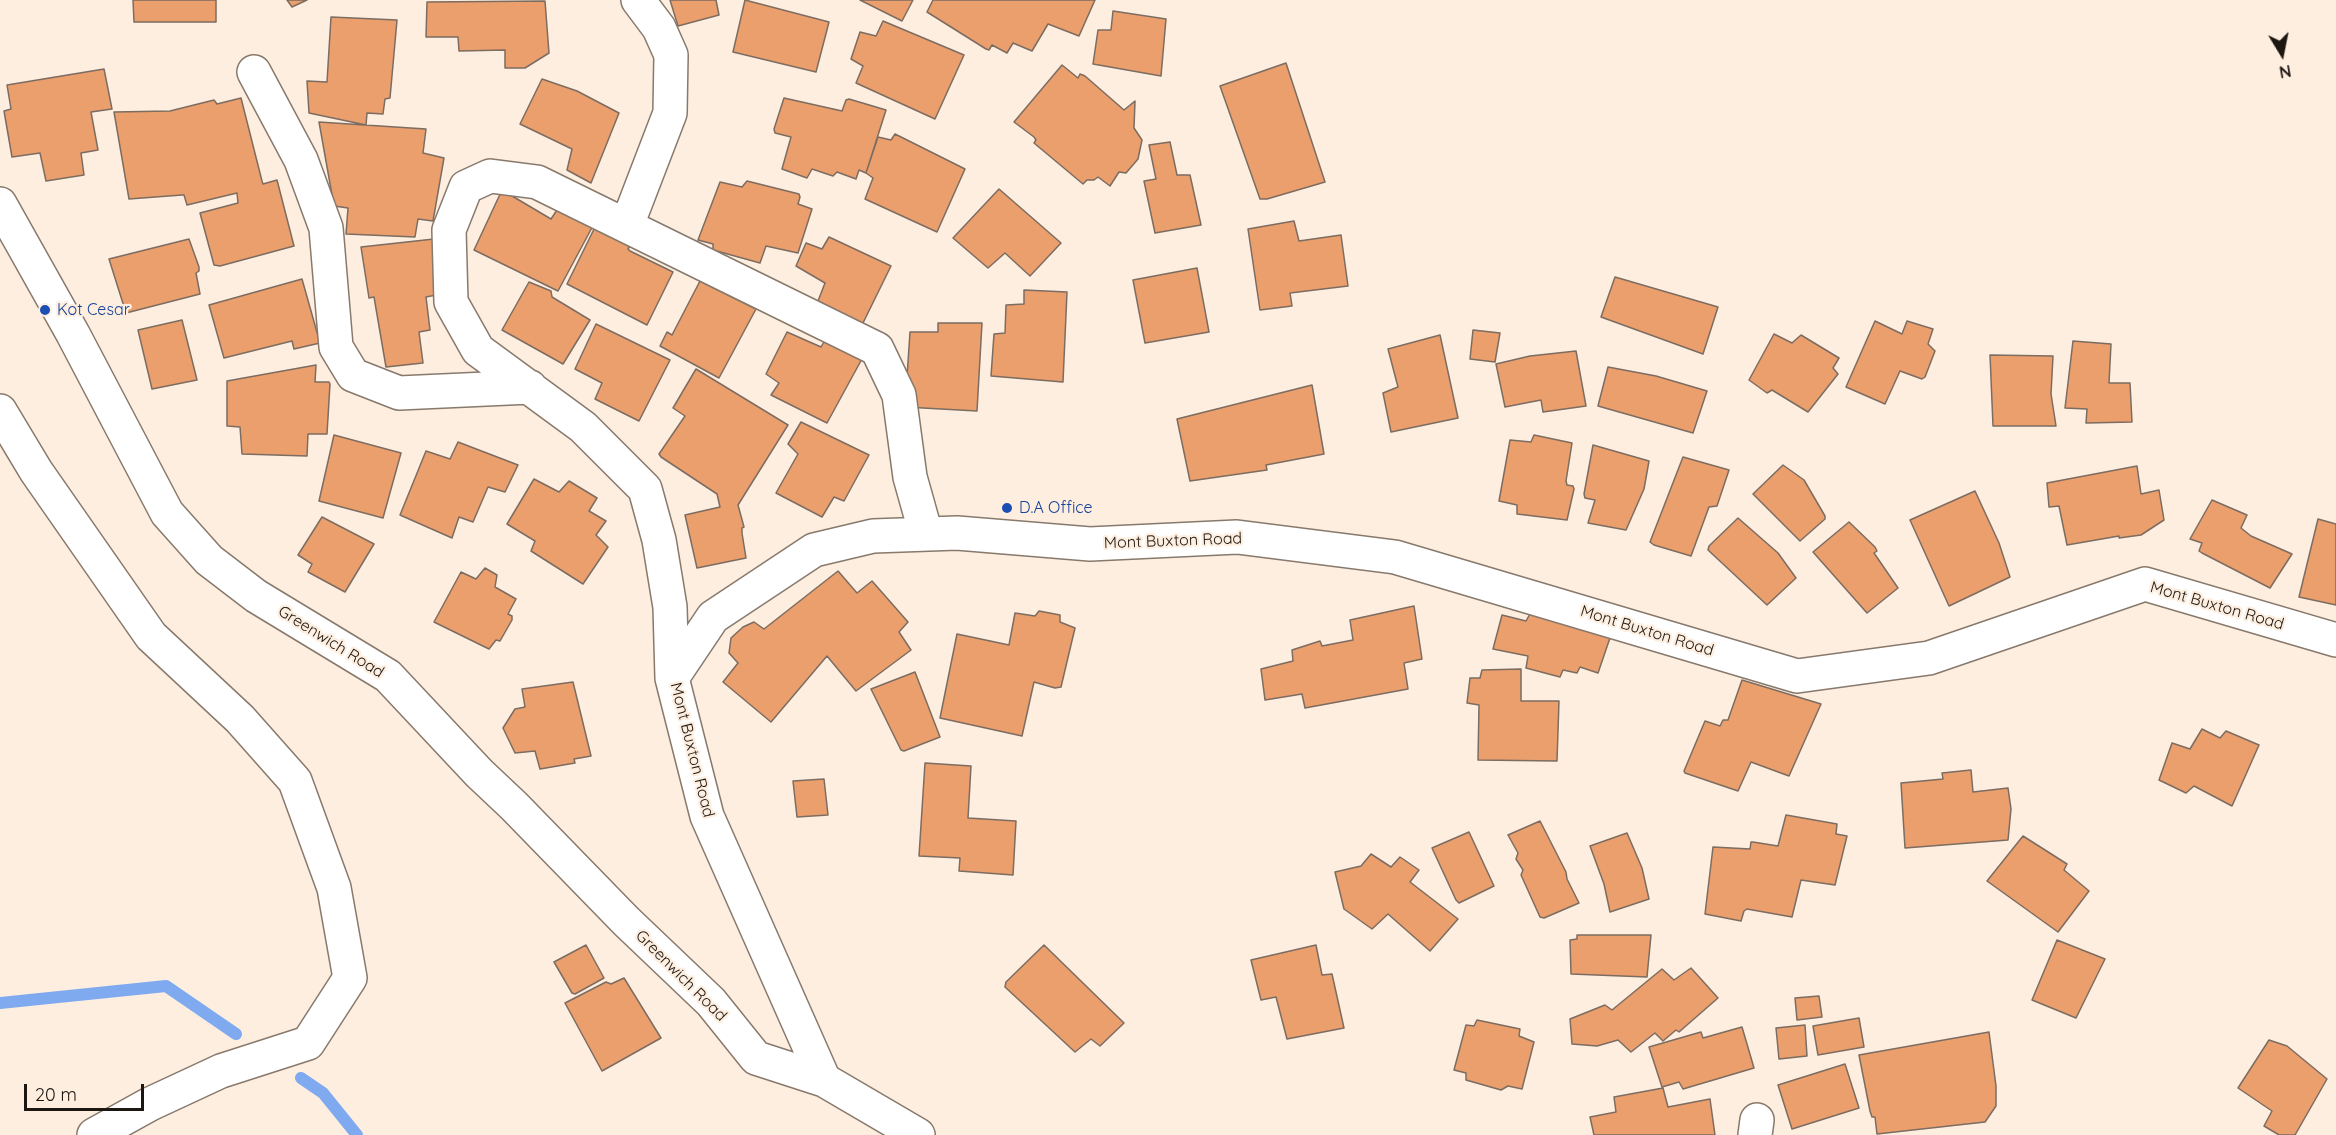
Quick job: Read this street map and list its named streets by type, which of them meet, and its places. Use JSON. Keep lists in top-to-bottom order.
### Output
{
  "streets": {
    "street": ["Mont Buxton Road", "Greenwich Road"]
  },
  "crossings": [
    ["Mont Buxton Road", "Greenwich Road"]
  ],
  "places": ["Kot Cesar", "D.A Office"],
  "scale_bar": "20 m",
  "north": "bottom"
}
